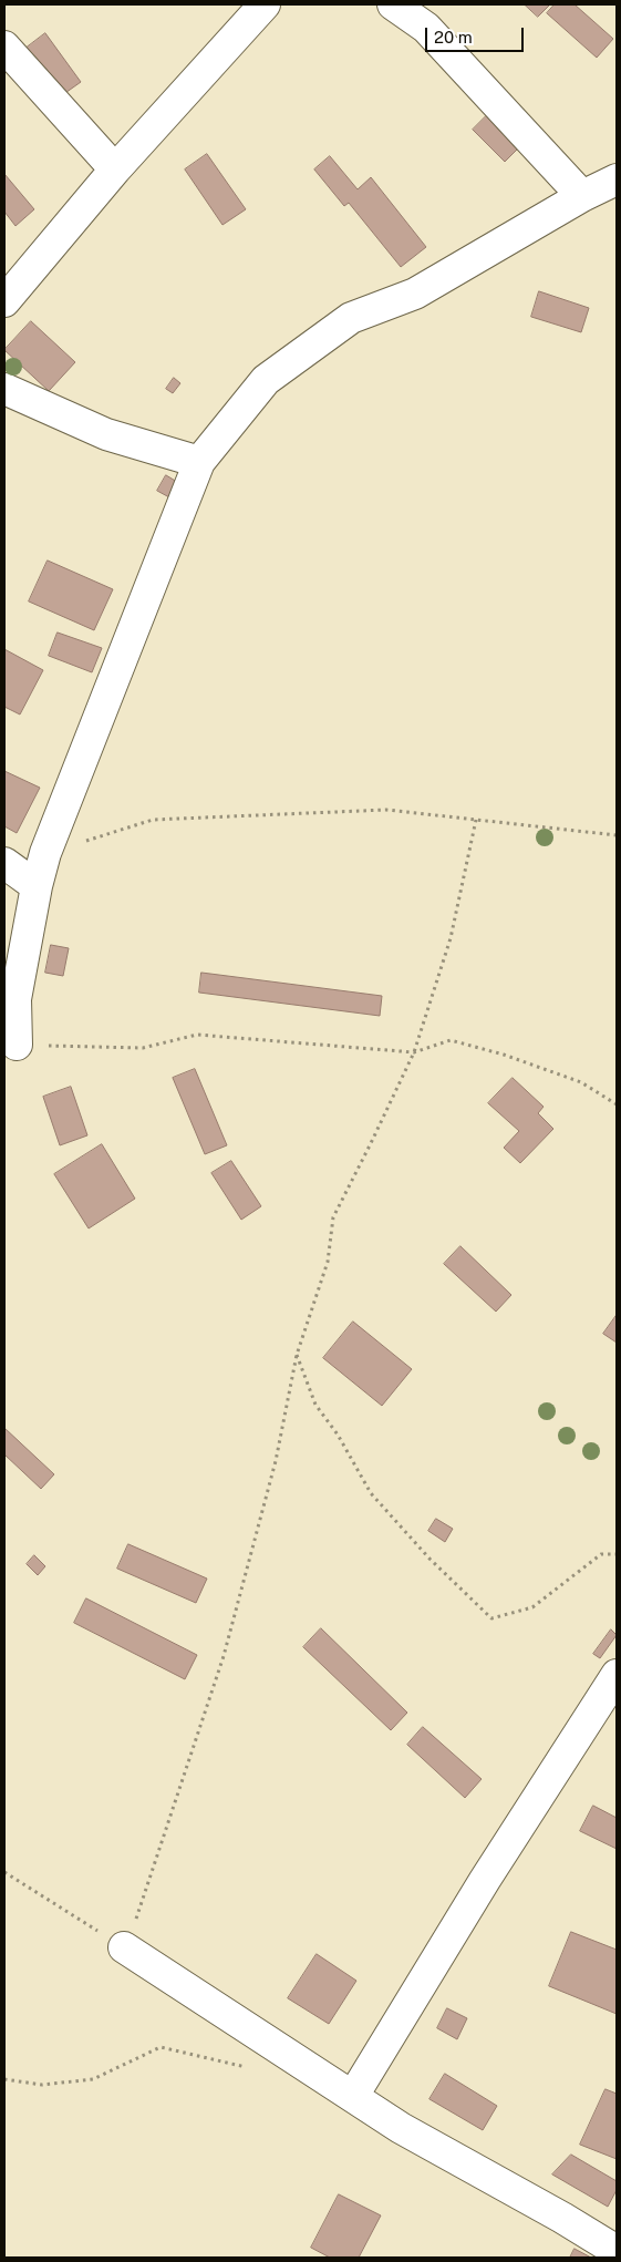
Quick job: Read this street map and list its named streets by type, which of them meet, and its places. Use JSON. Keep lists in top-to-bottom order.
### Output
{
  "scale_bar": "20 m"
}
